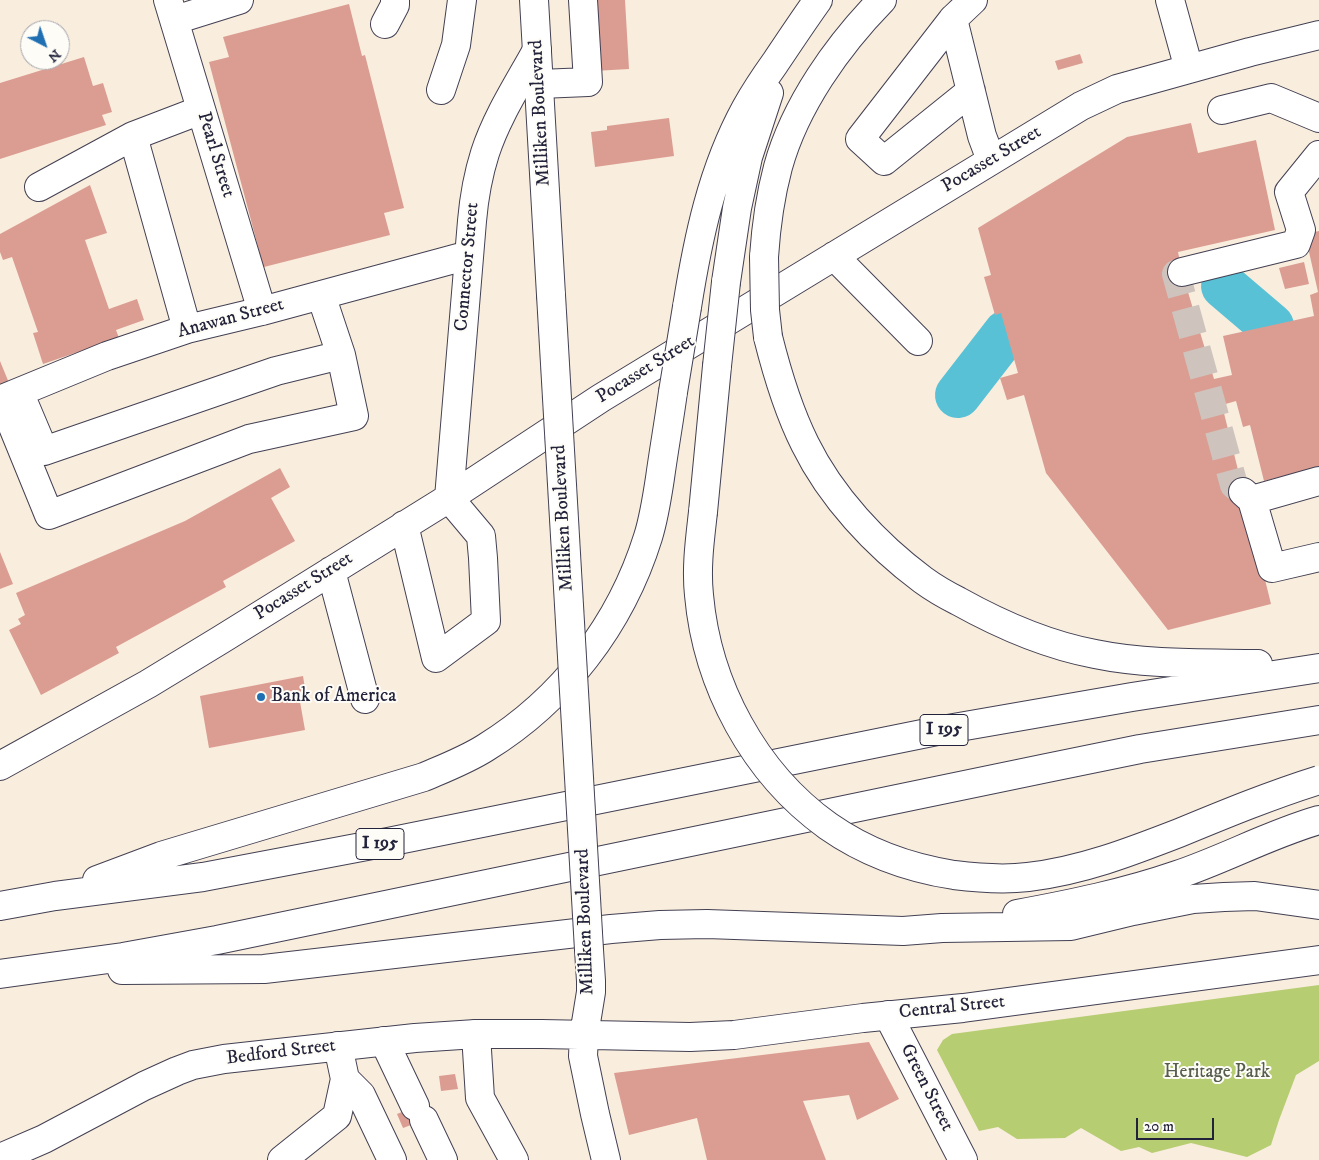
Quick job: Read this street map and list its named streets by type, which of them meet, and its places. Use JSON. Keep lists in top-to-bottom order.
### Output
{
  "streets": {
    "main road": [
      "Milliken Boulevard",
      "Pearl Street",
      "Pocasset Street",
      "Connector Street",
      "Anawan Street",
      "I 195",
      "Central Street",
      "Bedford Street",
      "Green Street"
    ]
  },
  "crossings": [
    ["Milliken Boulevard", "Connector Street"],
    ["Milliken Boulevard", "Central Street"],
    ["Milliken Boulevard", "Bedford Street"],
    ["Pearl Street", "Anawan Street"],
    ["Pocasset Street", "Connector Street"],
    ["Connector Street", "Anawan Street"],
    ["Central Street", "Bedford Street"],
    ["Central Street", "Green Street"]
  ],
  "parks": ["Heritage Park"],
  "places": ["Bank of America"],
  "scale_bar": "20 m",
  "north": "bottom right"
}
